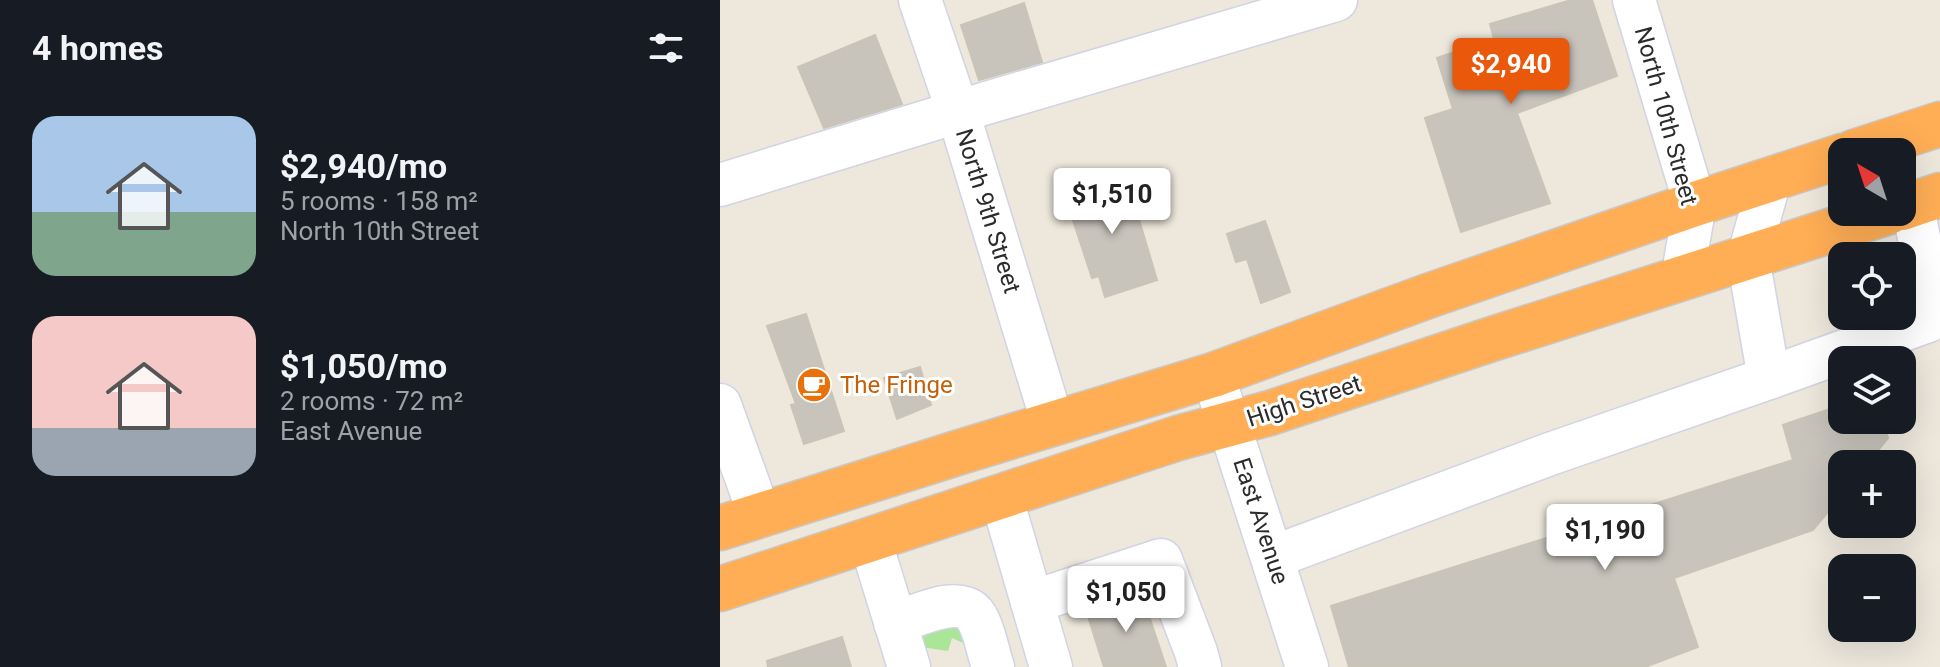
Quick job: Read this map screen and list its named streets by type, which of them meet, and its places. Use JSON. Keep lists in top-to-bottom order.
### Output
{
  "streets": {
    "highway": ["High Street"],
    "street": ["North 10th Street", "North 9th Street", "East Avenue"]
  },
  "crossings": [
    ["North 10th Street", "High Street"],
    ["High Street", "East Avenue"]
  ],
  "places": {
    "cafe": ["The Fringe"]
  },
  "north": "top left",
  "page": {
    "heading": "4 homes",
    "price": [
      "$2,940",
      "$1,510",
      "$1,190",
      "$1,050"
    ],
    "list": [
      {
        "name": "$2,940/mo",
        "note": "5 rooms · 158 m² · North 10th Street"
      },
      {
        "name": "$1,050/mo",
        "note": "2 rooms · 72 m² · East Avenue"
      }
    ],
    "map_buttons": ["+", "−"]
  }
}
